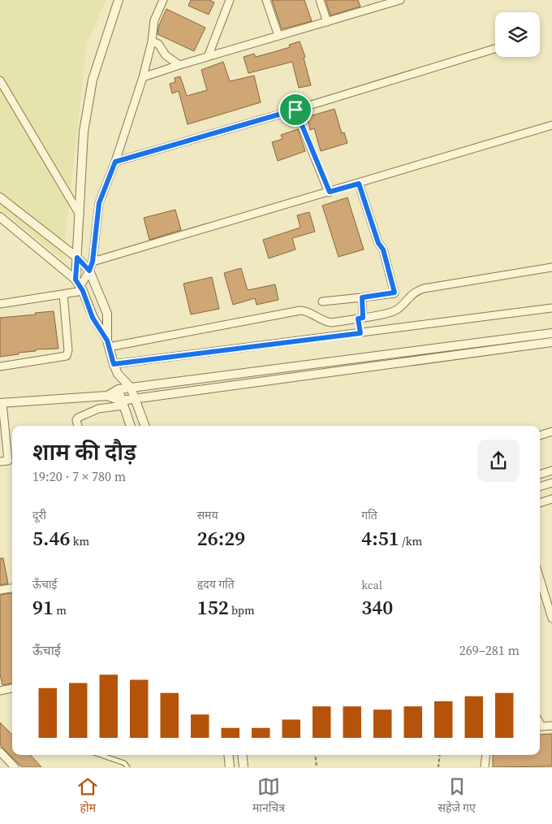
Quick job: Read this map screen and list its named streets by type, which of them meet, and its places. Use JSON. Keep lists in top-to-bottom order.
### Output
{
  "page": {
    "heading": ["शाम की दौड़", "19:20 · 7 × 780 m"],
    "stats": [
      ["दूरी", "5.46 km"],
      ["समय", "26:29"],
      ["गति", "4:51 /km"],
      ["ऊँचाई", "91 m"],
      ["हृदय गति", "152 bpm"],
      ["kcal", "340"]
    ],
    "chart": ["ऊँचाई", "269–281 m"],
    "tabs": ["होम", "मानचित्र", "सहेजे गए"]
  }
}
